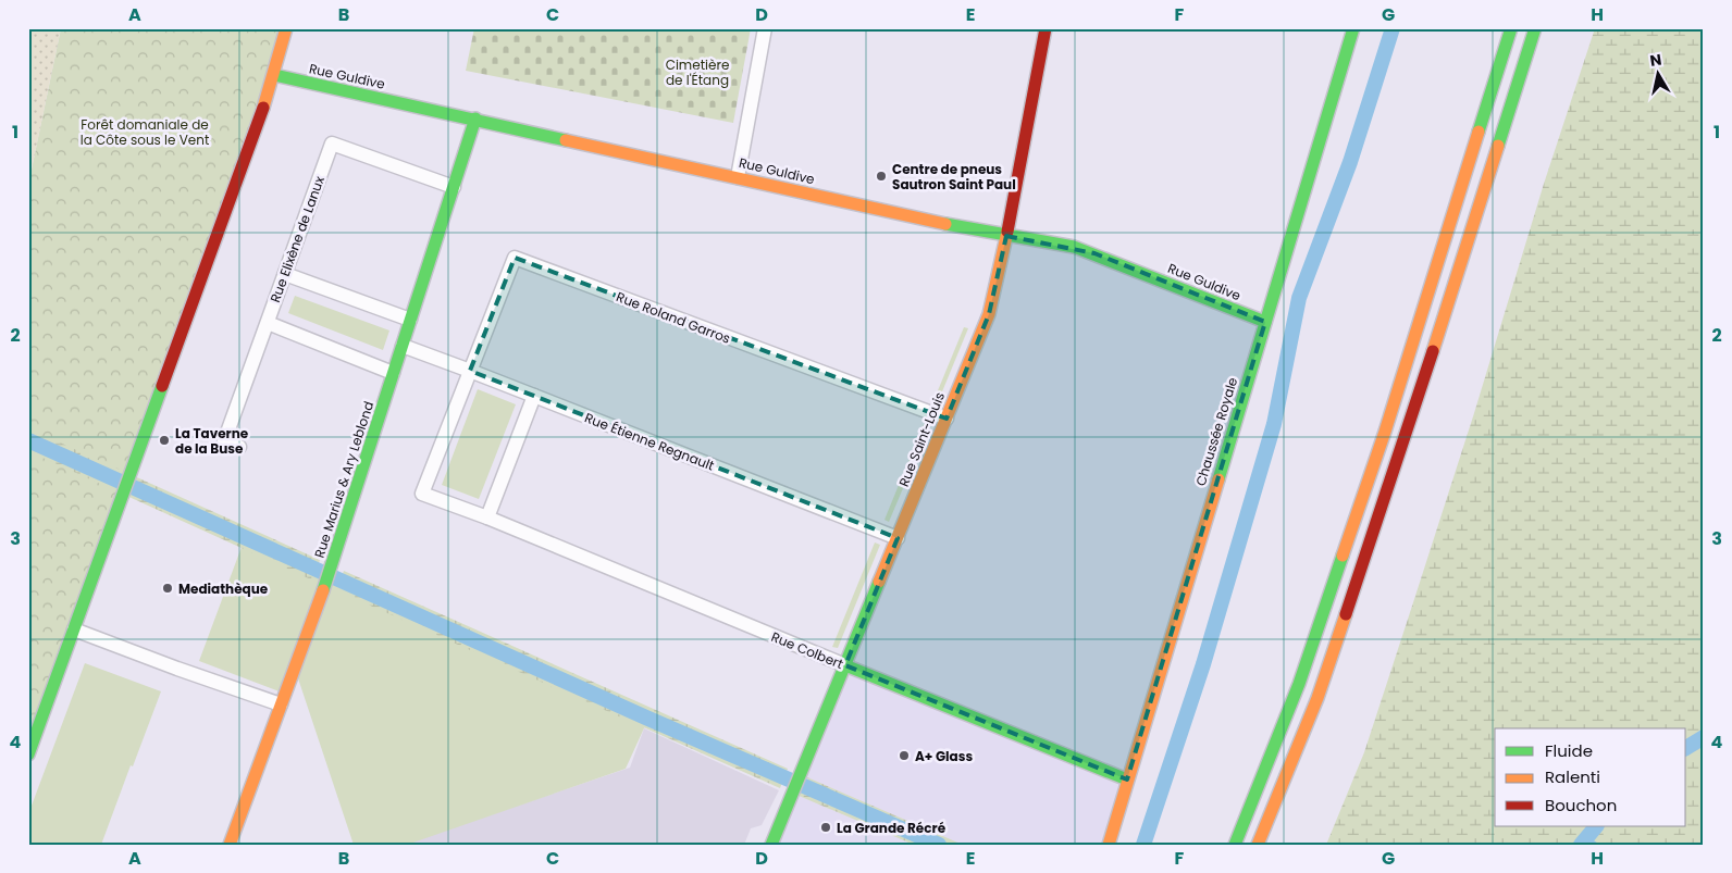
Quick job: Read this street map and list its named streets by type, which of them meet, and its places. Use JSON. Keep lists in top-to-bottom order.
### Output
{
  "streets": {
    "main road": [
      "Rue Guldive",
      "Chaussée Royale",
      "Rue Saint-Louis",
      "Rue Marius & Ary Leblond",
      "Rue Colbert"
    ],
    "street": ["Rue Elixène de Lanux", "Rue Roland Garros", "Rue Étienne Regnault"]
  },
  "crossings": [
    ["Rue Guldive", "Chaussée Royale"],
    ["Rue Guldive", "Rue Saint-Louis"],
    ["Rue Guldive", "Rue Marius & Ary Leblond"],
    ["Rue Elixène de Lanux", "Rue Marius & Ary Leblond"],
    ["Rue Roland Garros", "Rue Saint-Louis"],
    ["Rue Roland Garros", "Rue Étienne Regnault"],
    ["Rue Roland Garros", "Rue Colbert"],
    ["Chaussée Royale", "Rue Colbert"],
    ["Rue Saint-Louis", "Rue Étienne Regnault"],
    ["Rue Saint-Louis", "Rue Colbert"],
    ["Rue Étienne Regnault", "Rue Marius & Ary Leblond"],
    ["Rue Étienne Regnault", "Rue Colbert"]
  ],
  "parks": ["Cimetière de l'Étang", "Forêt domaniale de la Côte sous le Vent"],
  "places": [
    "Centre de pneus Sautron Saint Paul",
    "La Taverne de la Buse",
    "Mediathèque",
    "A+ Glass",
    "La Grande Récré"
  ],
  "legend": ["Fluide", "Ralenti", "Bouchon"],
  "north": "top",
  "grid": {
    "columns": [
      "A",
      "B",
      "C",
      "D",
      "E",
      "F",
      "G",
      "H"
    ],
    "rows": [
      "1",
      "2",
      "3",
      "4"
    ]
  }
}
